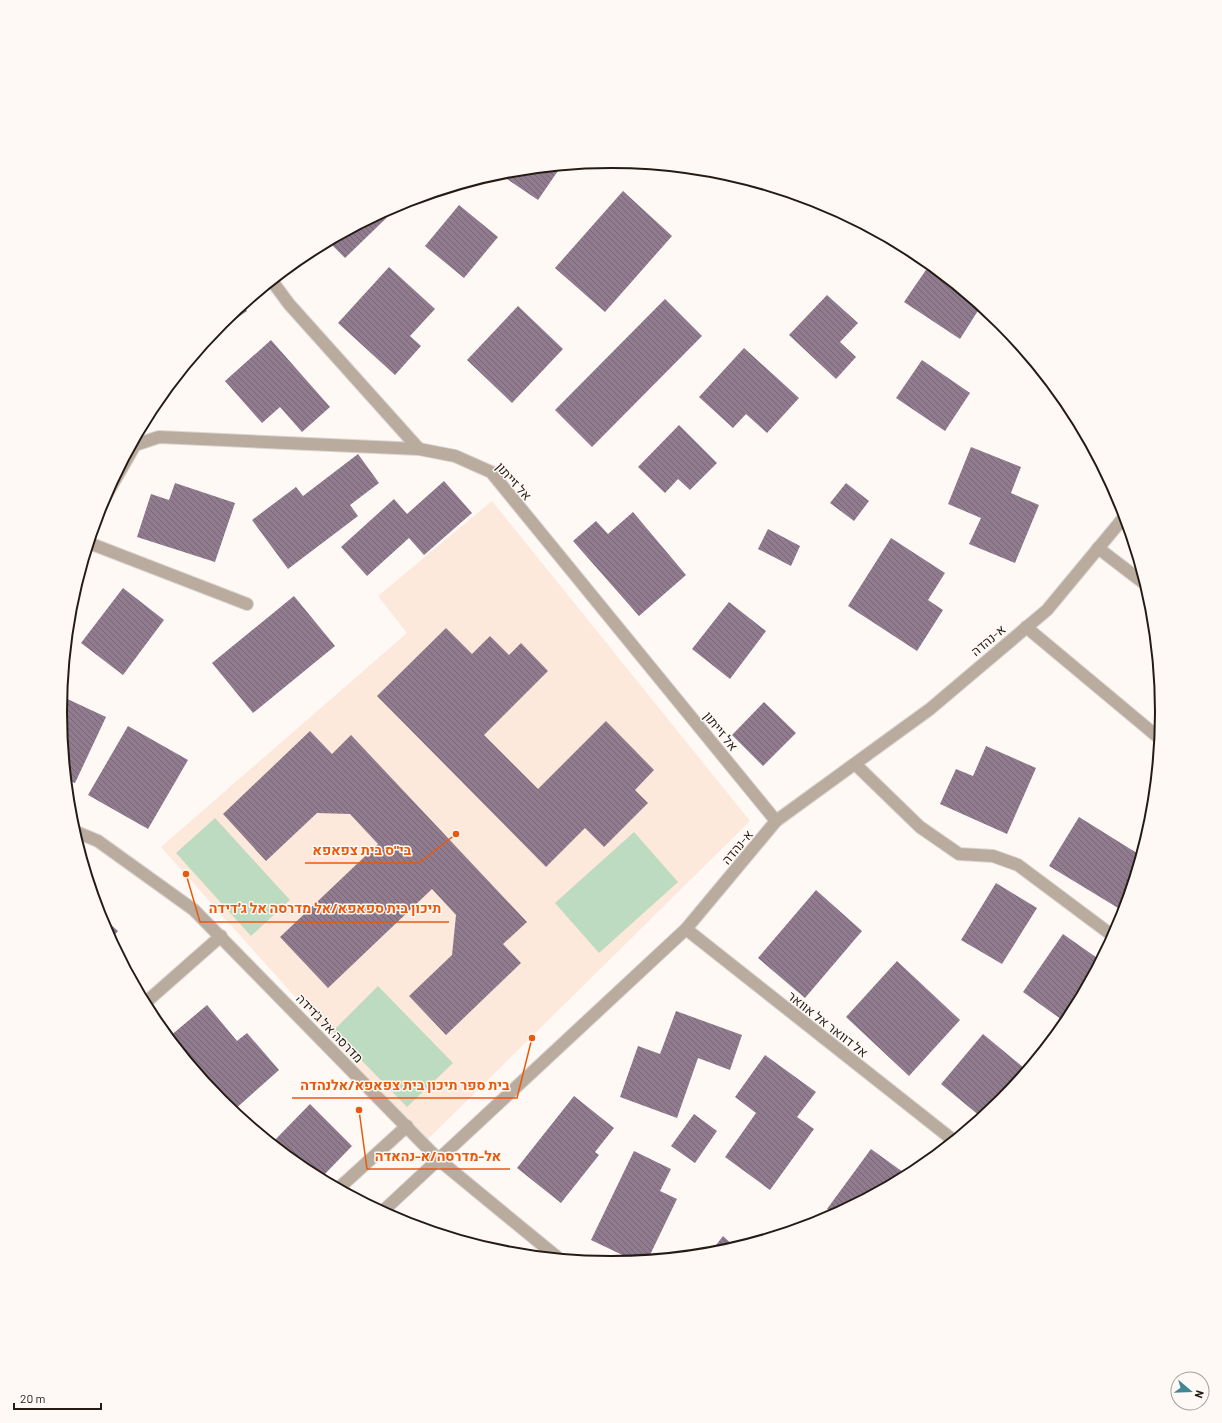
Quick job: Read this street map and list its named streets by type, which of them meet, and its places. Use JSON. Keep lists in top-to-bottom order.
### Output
{
  "streets": {
    "street": [
      "אל זייתון",
      "א-נהדה",
      "אל דוואר אל אוואר",
      "מדרסה אל ג'דידה"
    ]
  },
  "crossings": [
    ["אל זייתון", "א-נהדה"],
    ["א-נהדה", "אל דוואר אל אוואר"],
    ["א-נהדה", "מדרסה אל ג'דידה"]
  ],
  "places": [
    "בי\"ס בית צפאפא",
    "תיכון בית ספאפא/אל מדרסה אל ג׳דידה",
    "בית ספר תיכון בית צפאפא/אלנהדה",
    "אל-מדרסה/א-נהאדה"
  ],
  "scale_bar": "20 m",
  "north": "right"
}
